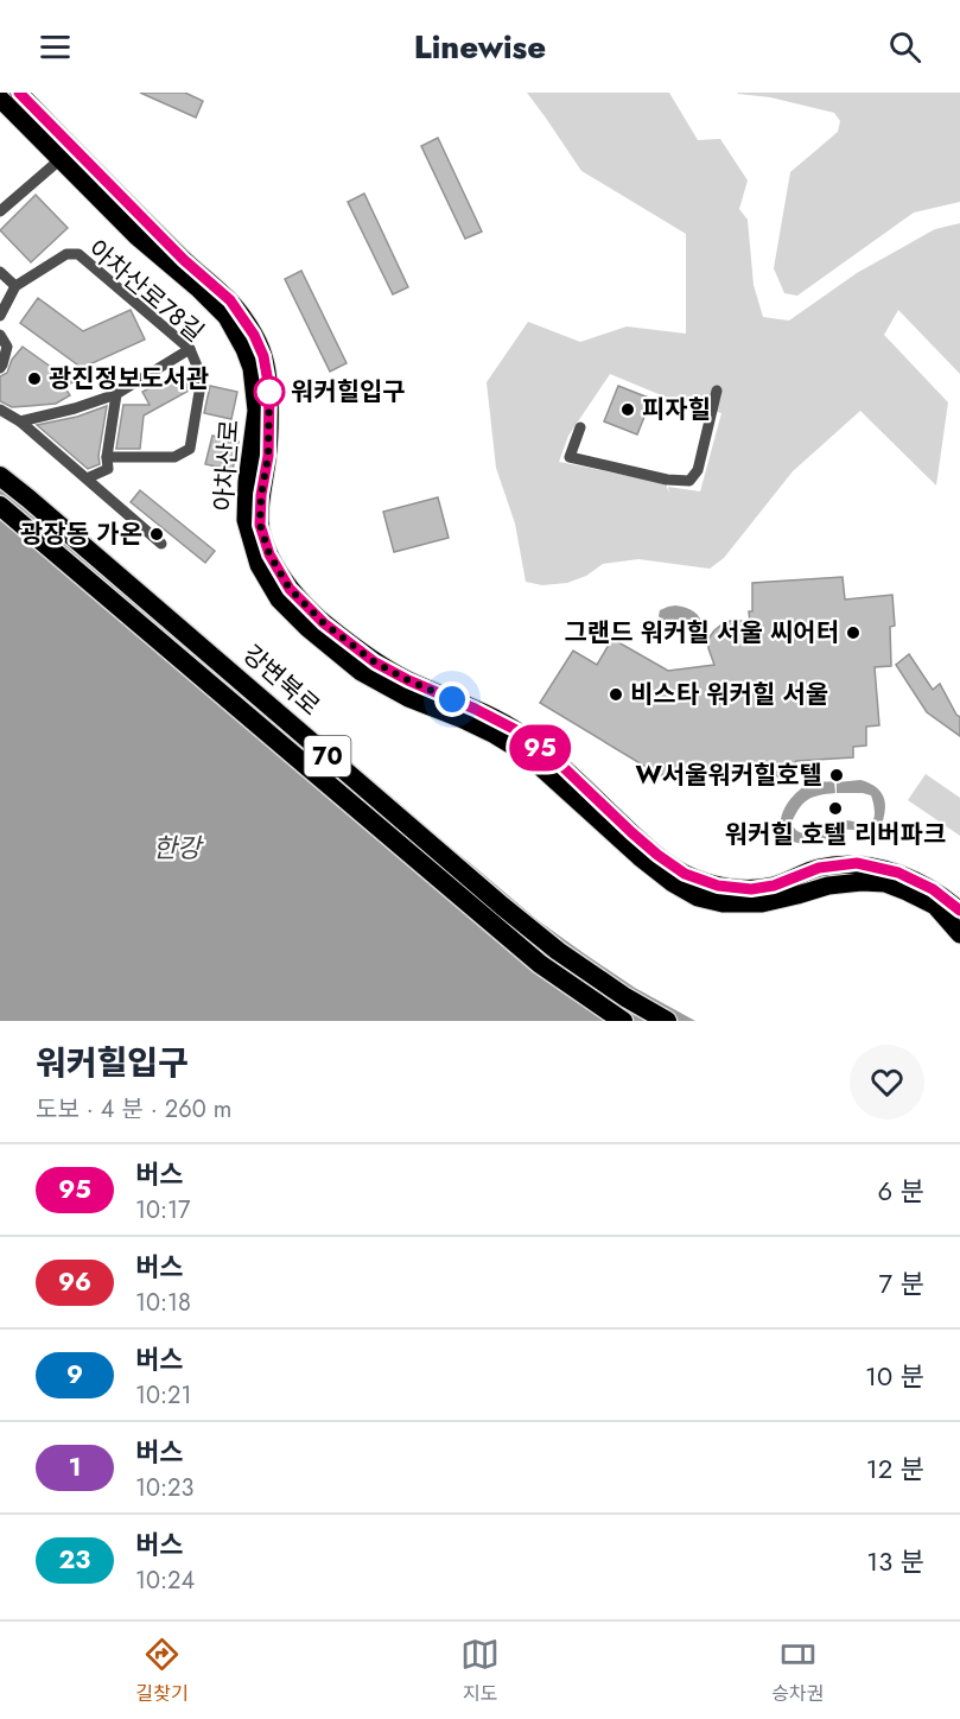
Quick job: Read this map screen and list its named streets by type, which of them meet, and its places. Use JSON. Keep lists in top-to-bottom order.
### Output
{
  "streets": {
    "highway": ["강변북로", "70"],
    "main road": ["아차산로"],
    "street": ["아차산로78길"]
  },
  "water": ["한강"],
  "places": [
    "광진정보도서관",
    "워커힐입구",
    "피자힐",
    "광장동 가온",
    "그랜드 워커힐 서울 씨어터",
    "비스타 워커힐 서울",
    "W서울워커힐호텔",
    "워커힐 호텔 리버파크"
  ],
  "lines": ["bus line 95"],
  "page": {
    "header": "Linewise",
    "on_map": "95",
    "heading": ["워커힐입구", "도보 · 4 분 · 260 m"],
    "list": [
      {
        "mark": "95",
        "name": "버스",
        "note": "10:17",
        "value": "6 분"
      },
      {
        "mark": "96",
        "name": "버스",
        "note": "10:18",
        "value": "7 분"
      },
      {
        "mark": "9",
        "name": "버스",
        "note": "10:21",
        "value": "10 분"
      },
      {
        "mark": "1",
        "name": "버스",
        "note": "10:23",
        "value": "12 분"
      },
      {
        "mark": "23",
        "name": "버스",
        "note": "10:24",
        "value": "13 분"
      }
    ],
    "tabs": ["길찾기", "지도", "승차권"]
  }
}
